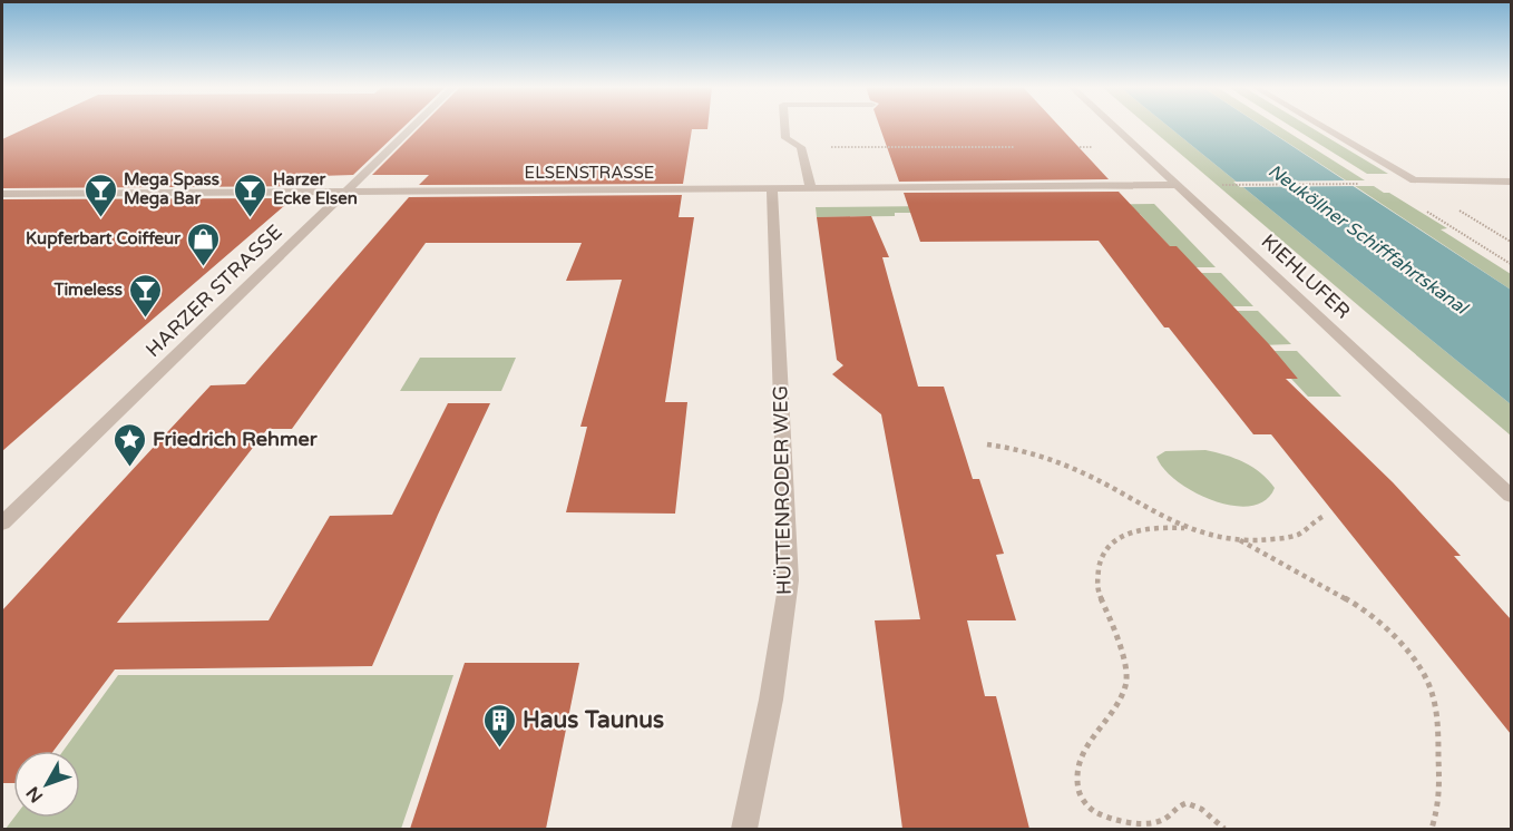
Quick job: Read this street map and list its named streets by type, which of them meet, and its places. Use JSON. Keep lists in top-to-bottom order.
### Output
{
  "streets": {
    "street": [
      "ELSENSTRASSE",
      "KIEHLUFER",
      "HARZER STRASSE",
      "HÜTTENRODER WEG"
    ]
  },
  "crossings": [
    ["ELSENSTRASSE", "KIEHLUFER"],
    ["ELSENSTRASSE", "HARZER STRASSE"],
    ["ELSENSTRASSE", "HÜTTENRODER WEG"]
  ],
  "water": ["Neuköllner Schifffahrtskanal"],
  "places": {
    "bar": ["Mega Spass Mega Bar", "Harzer Ecke Elsen", "Timeless"],
    "shop": ["Kupferbart Coiffeur"],
    "place": ["Friedrich Rehmer"],
    "building": ["Haus Taunus"]
  },
  "north": "bottom left"
}
